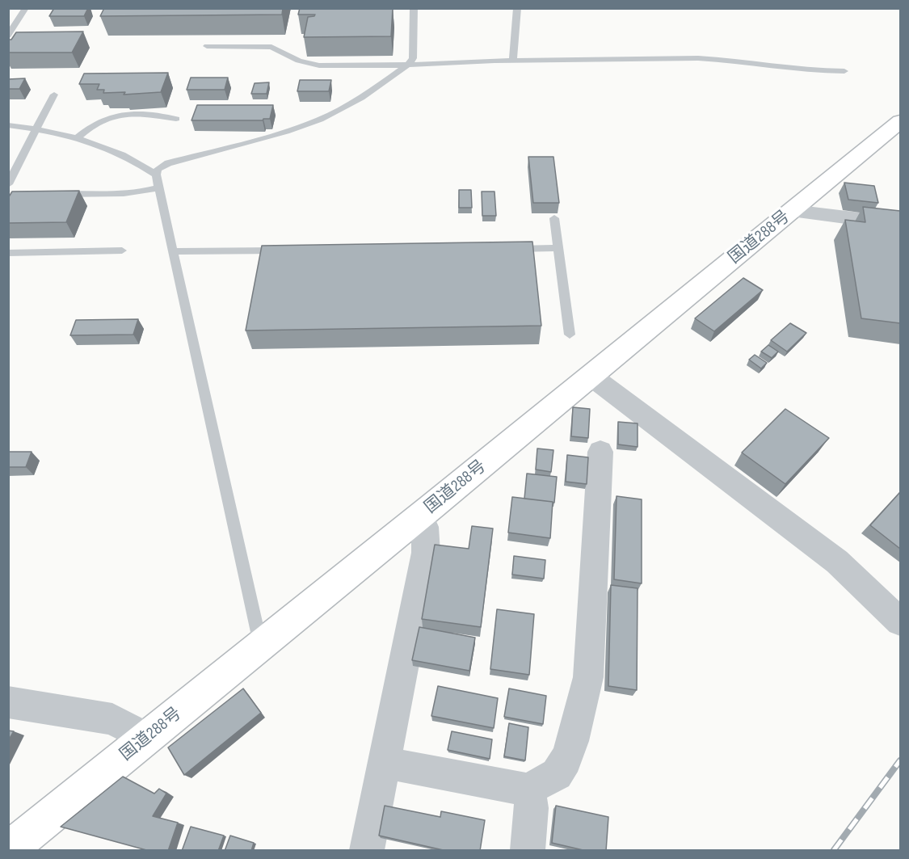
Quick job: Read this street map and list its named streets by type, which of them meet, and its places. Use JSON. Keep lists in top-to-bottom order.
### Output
{
  "streets": {
    "highway": ["国道288号"]
  }
}
